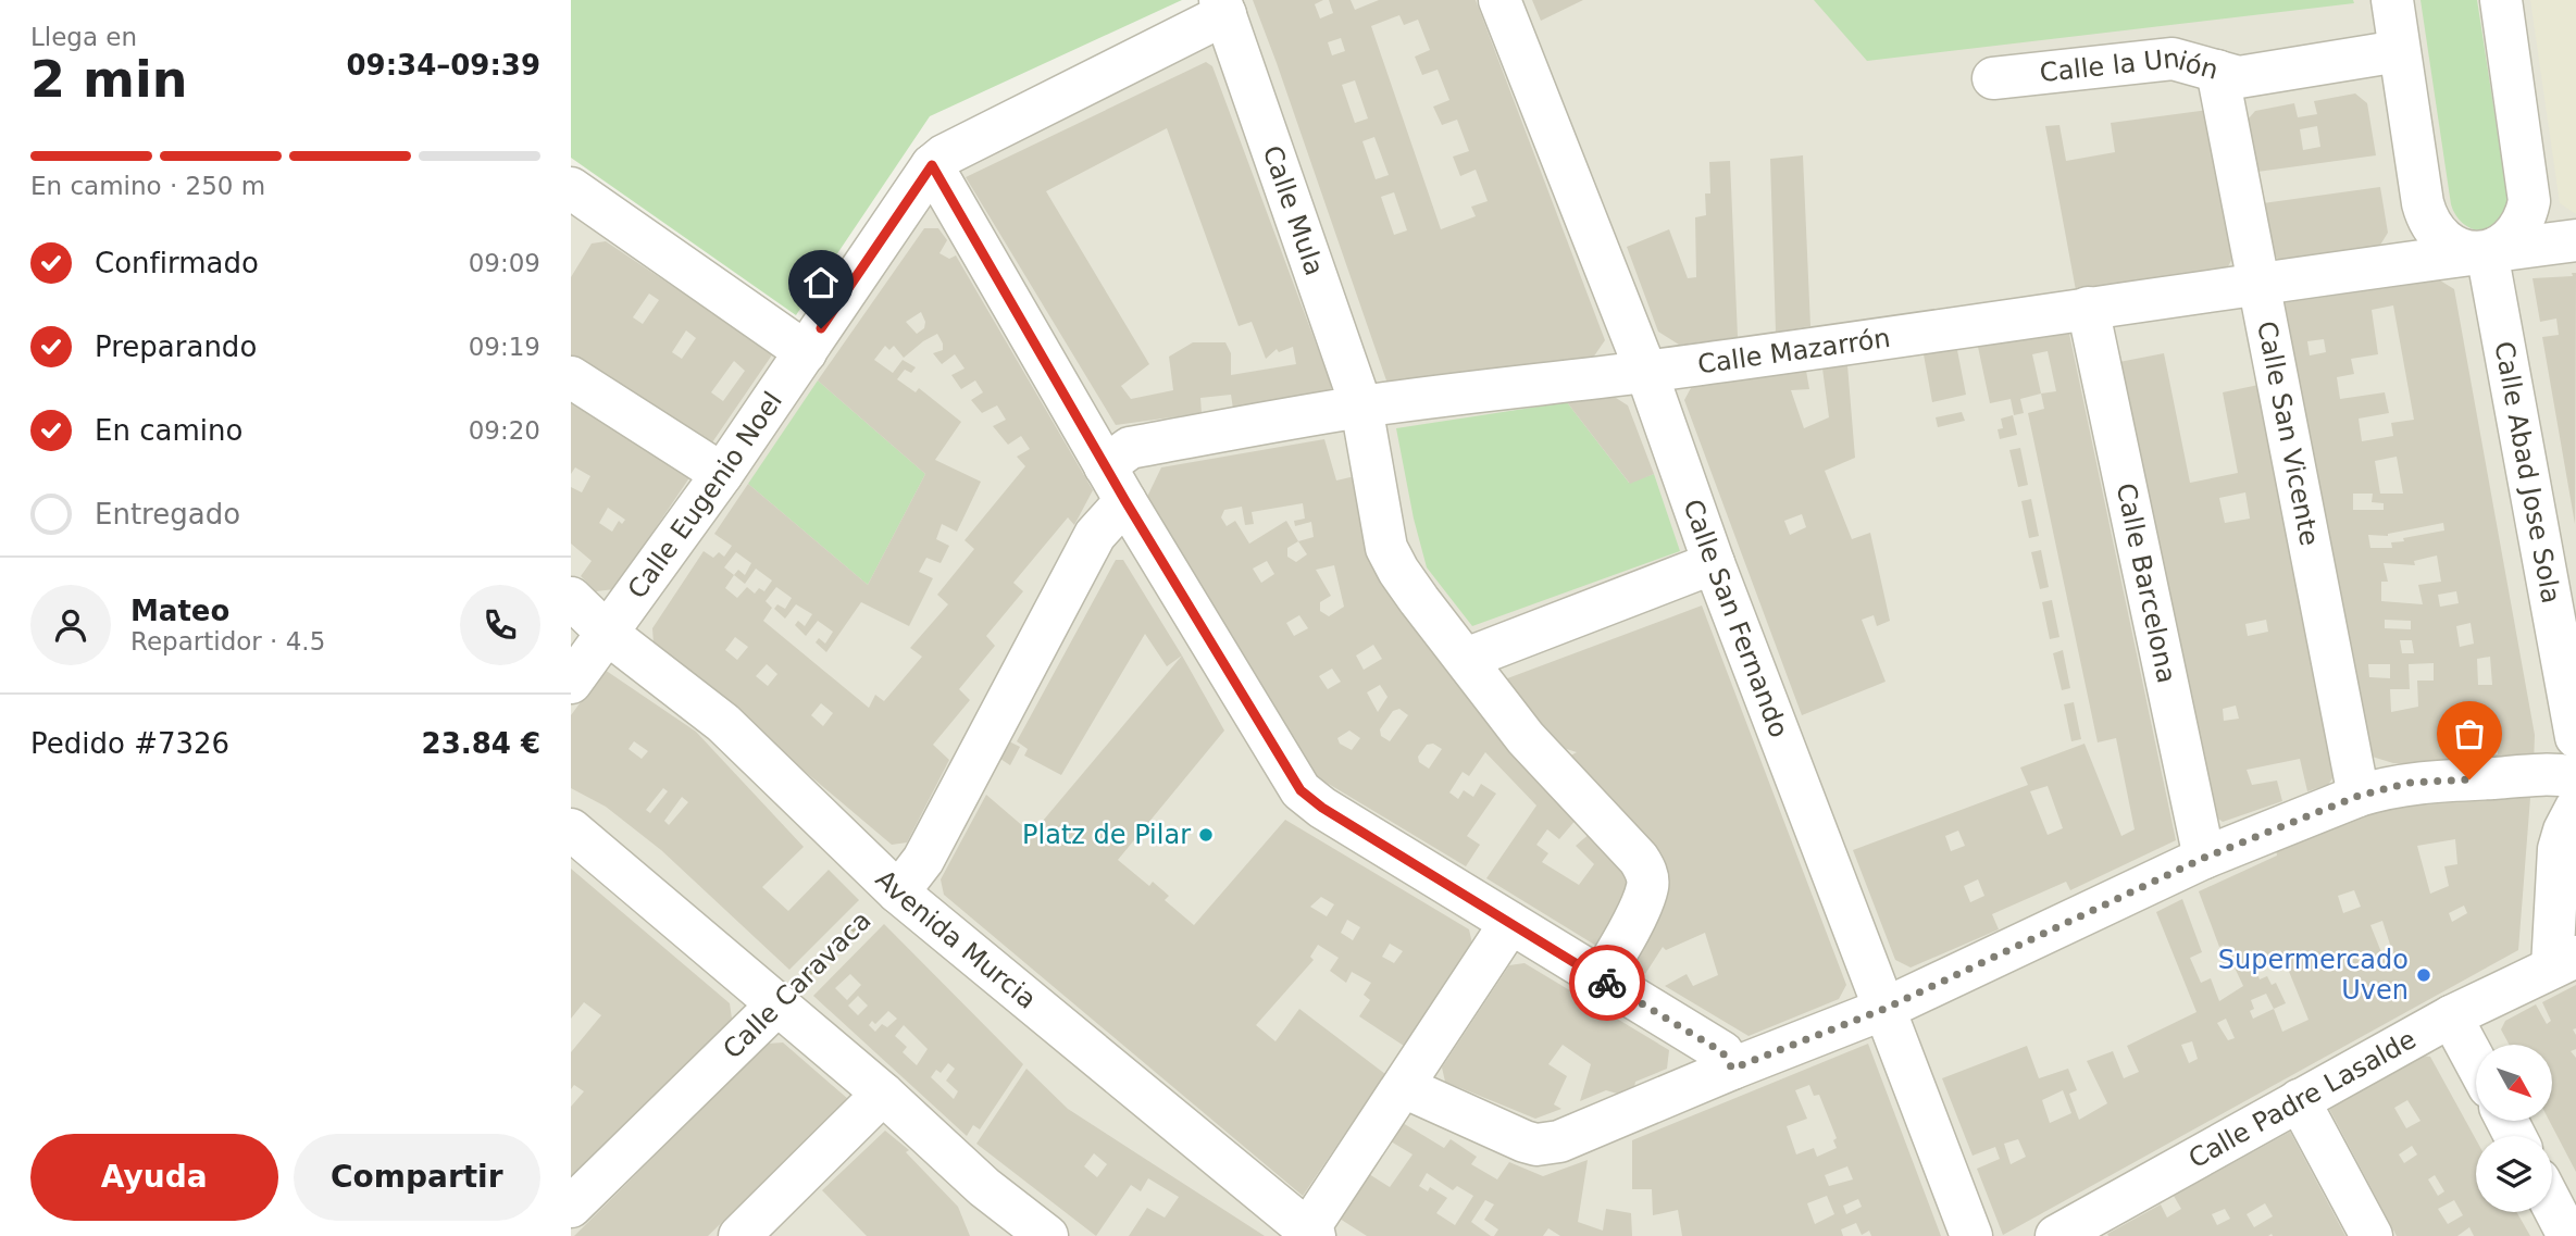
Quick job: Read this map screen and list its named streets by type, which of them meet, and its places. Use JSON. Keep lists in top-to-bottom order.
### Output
{
  "streets": {
    "street": [
      "Calle la Unión",
      "Calle Mula",
      "Calle Mazarrón",
      "Calle San Vicente",
      "Calle Abad Jose Sola",
      "Calle Eugenio Noel",
      "Calle Barcelona",
      "Calle San Fernando",
      "Avenida Murcia",
      "Calle Caravaca",
      "Calle Padre Lasalde"
    ]
  },
  "crossings": [
    ["Calle la Unión", "Calle San Vicente"],
    ["Calle Mula", "Calle Mazarrón"],
    ["Calle Mula", "Calle Eugenio Noel"],
    ["Calle Mazarrón", "Calle San Vicente"],
    ["Calle Mazarrón", "Calle Abad Jose Sola"],
    ["Calle Mazarrón", "Calle Barcelona"],
    ["Calle Mazarrón", "Calle San Fernando"],
    ["Calle Mazarrón", "Calle Caravaca"],
    ["Calle Eugenio Noel", "Avenida Murcia"],
    ["Avenida Murcia", "Calle Caravaca"]
  ],
  "places": ["Platz de Pilar", "Supermercado Uven"],
  "north": "bottom right",
  "page": {
    "heading": ["2 min", "Llega en", "09:34–09:39"],
    "panel": [
      "Mateo",
      "Repartidor · 4.5",
      "Pedido #7326",
      "23.84 €"
    ],
    "bar": "En camino · 250 m",
    "list": [
      ["Confirmado", "09:09"],
      ["Preparando", "09:19"],
      ["En camino", "09:20"],
      "Entregado"
    ],
    "buttons": ["Ayuda", "Compartir"]
  }
}
